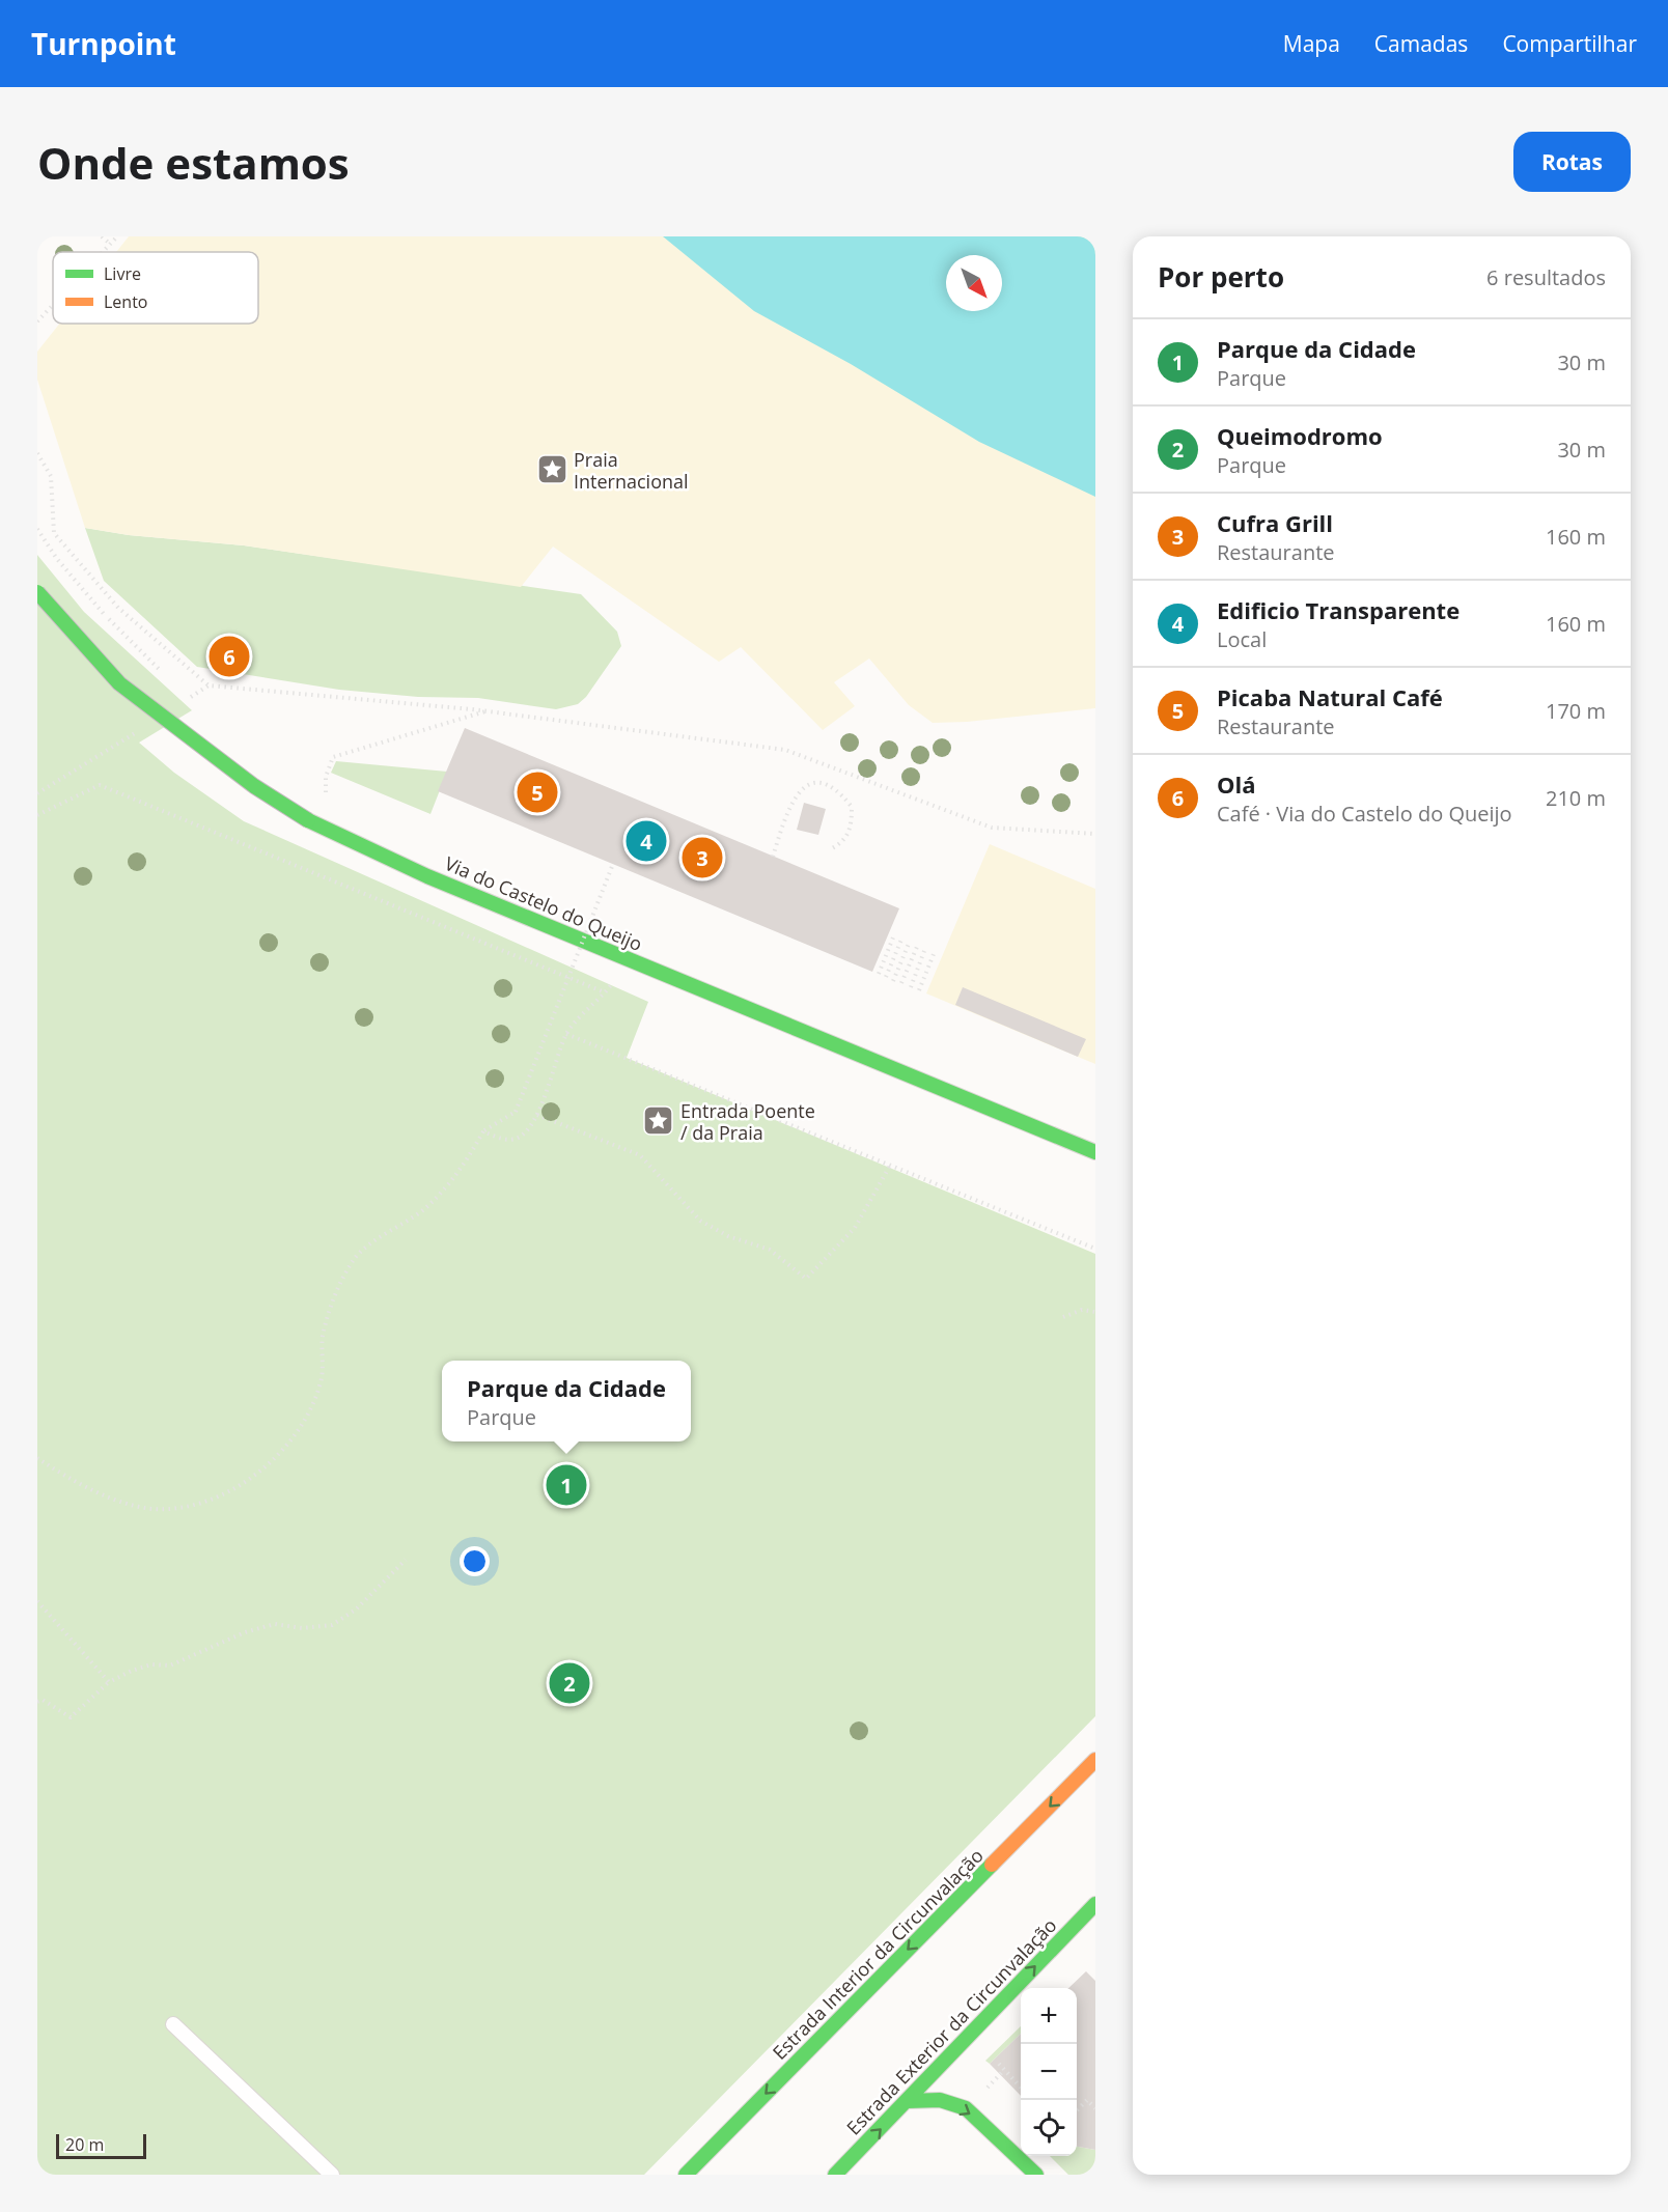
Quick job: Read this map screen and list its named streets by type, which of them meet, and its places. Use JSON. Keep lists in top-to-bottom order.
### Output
{
  "streets": {
    "main road": ["Via do Castelo do Queijo", "Estrada Interior da Circunvalação", "Estrada Exterior da Circunvalação"]
  },
  "one_way": ["Estrada Interior da Circunvalação", "Estrada Exterior da Circunvalação"],
  "places": {
    "place": ["Praia Internacional", "Entrada Poente / da Praia"]
  },
  "legend": ["Livre", "Lento"],
  "scale_bar": "20 m",
  "north": "bottom right",
  "page": {
    "header": "Turnpoint",
    "nav": ["Mapa", "Camadas", "Compartilhar"],
    "buttons": "Rotas",
    "title": "Onde estamos",
    "heading": ["Por perto", "6 resultados"],
    "list": [
      {
        "mark": "1",
        "name": "Parque da Cidade",
        "note": "Parque",
        "value": "30 m"
      },
      {
        "mark": "2",
        "name": "Queimodromo",
        "note": "Parque",
        "value": "30 m"
      },
      {
        "mark": "3",
        "name": "Cufra Grill",
        "note": "Restaurante",
        "value": "160 m"
      },
      {
        "mark": "4",
        "name": "Edificio Transparente",
        "note": "Local",
        "value": "160 m"
      },
      {
        "mark": "5",
        "name": "Picaba Natural Café",
        "note": "Restaurante",
        "value": "170 m"
      },
      {
        "mark": "6",
        "name": "Olá",
        "note": "Café · Via do Castelo do Queijo",
        "value": "210 m"
      }
    ],
    "pins": [
      "6",
      "5",
      "4",
      "3",
      "1",
      "2"
    ],
    "popup": ["Parque da Cidade", "Parque"],
    "map_buttons": ["+", "−"],
    "scale": "20 m"
  }
}
